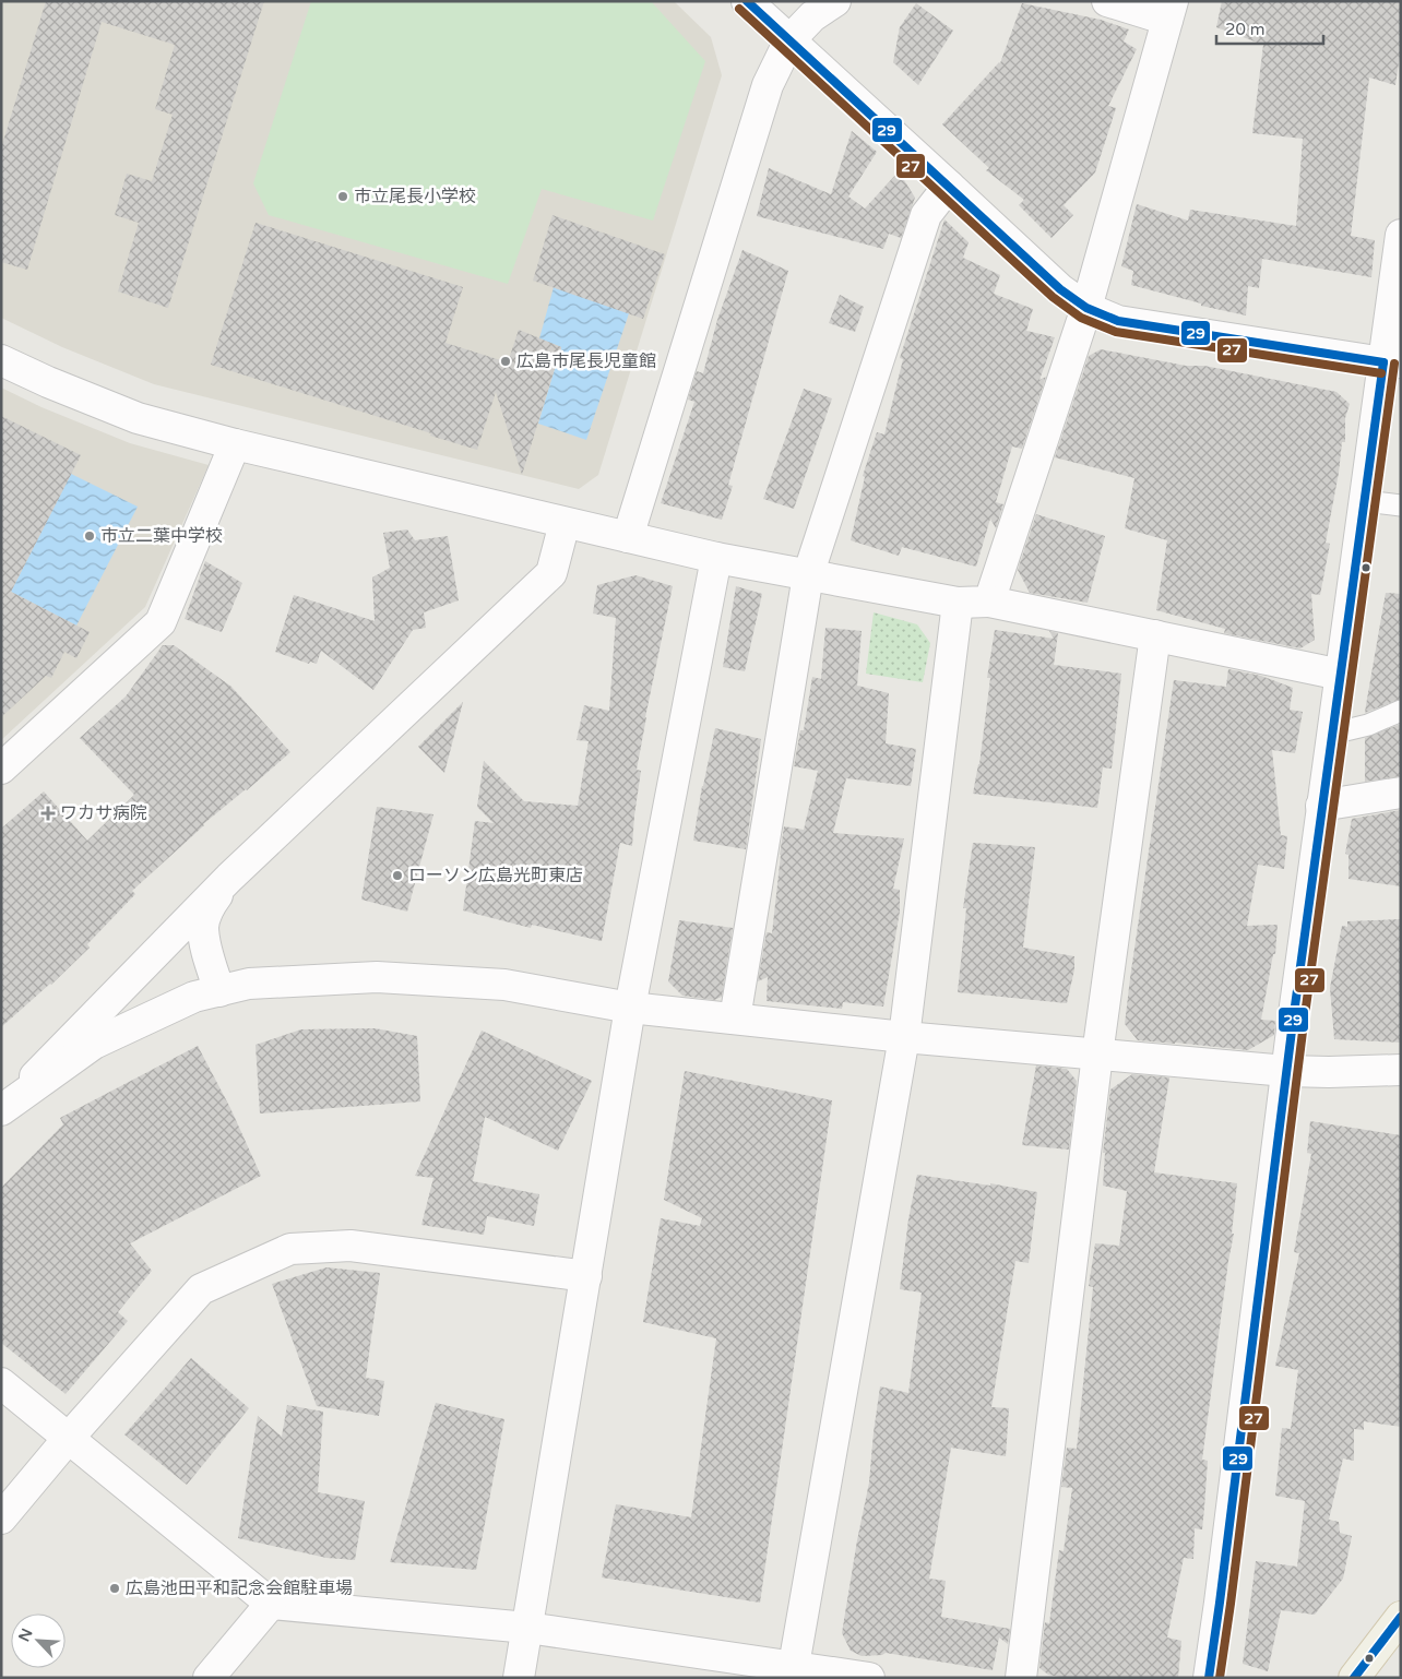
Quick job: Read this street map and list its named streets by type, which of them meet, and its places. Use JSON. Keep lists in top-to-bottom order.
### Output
{
  "places": {
    "other": [
      "市立尾長小学校",
      "広島市尾長児童館",
      "市立二葉中学校",
      "ローソン広島光町東店",
      "広島池田平和記念会館駐車場"
    ],
    "health": ["ワカサ病院"]
  },
  "lines": ["transit line 29", "transit line 27"],
  "scale_bar": "20 m",
  "north": "top left"
}
